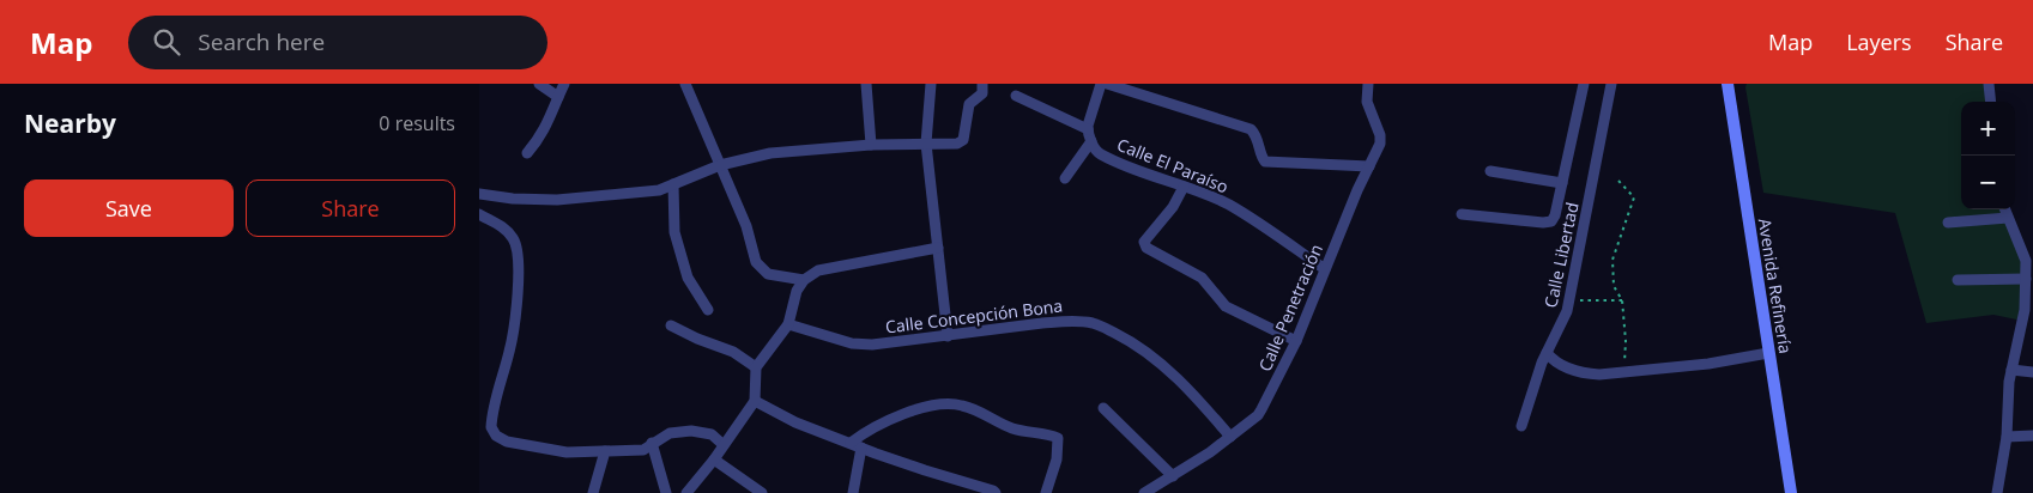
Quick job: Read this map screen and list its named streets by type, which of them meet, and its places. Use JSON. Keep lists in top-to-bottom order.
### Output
{
  "streets": {
    "main road": ["Avenida Refinería"],
    "street": [
      "Calle El Paraíso",
      "Calle Libertad",
      "Calle Penetración",
      "Calle Concepción Bona"
    ]
  },
  "crossings": [
    ["Calle El Paraíso", "Calle Penetración"],
    ["Calle Penetración", "Calle Concepción Bona"]
  ],
  "page": {
    "header": "Map",
    "search": "Search here",
    "nav": ["Map", "Layers", "Share"],
    "heading": ["Nearby", "0 results"],
    "map_buttons": ["+", "−"],
    "buttons": ["Save", "Share"]
  }
}
